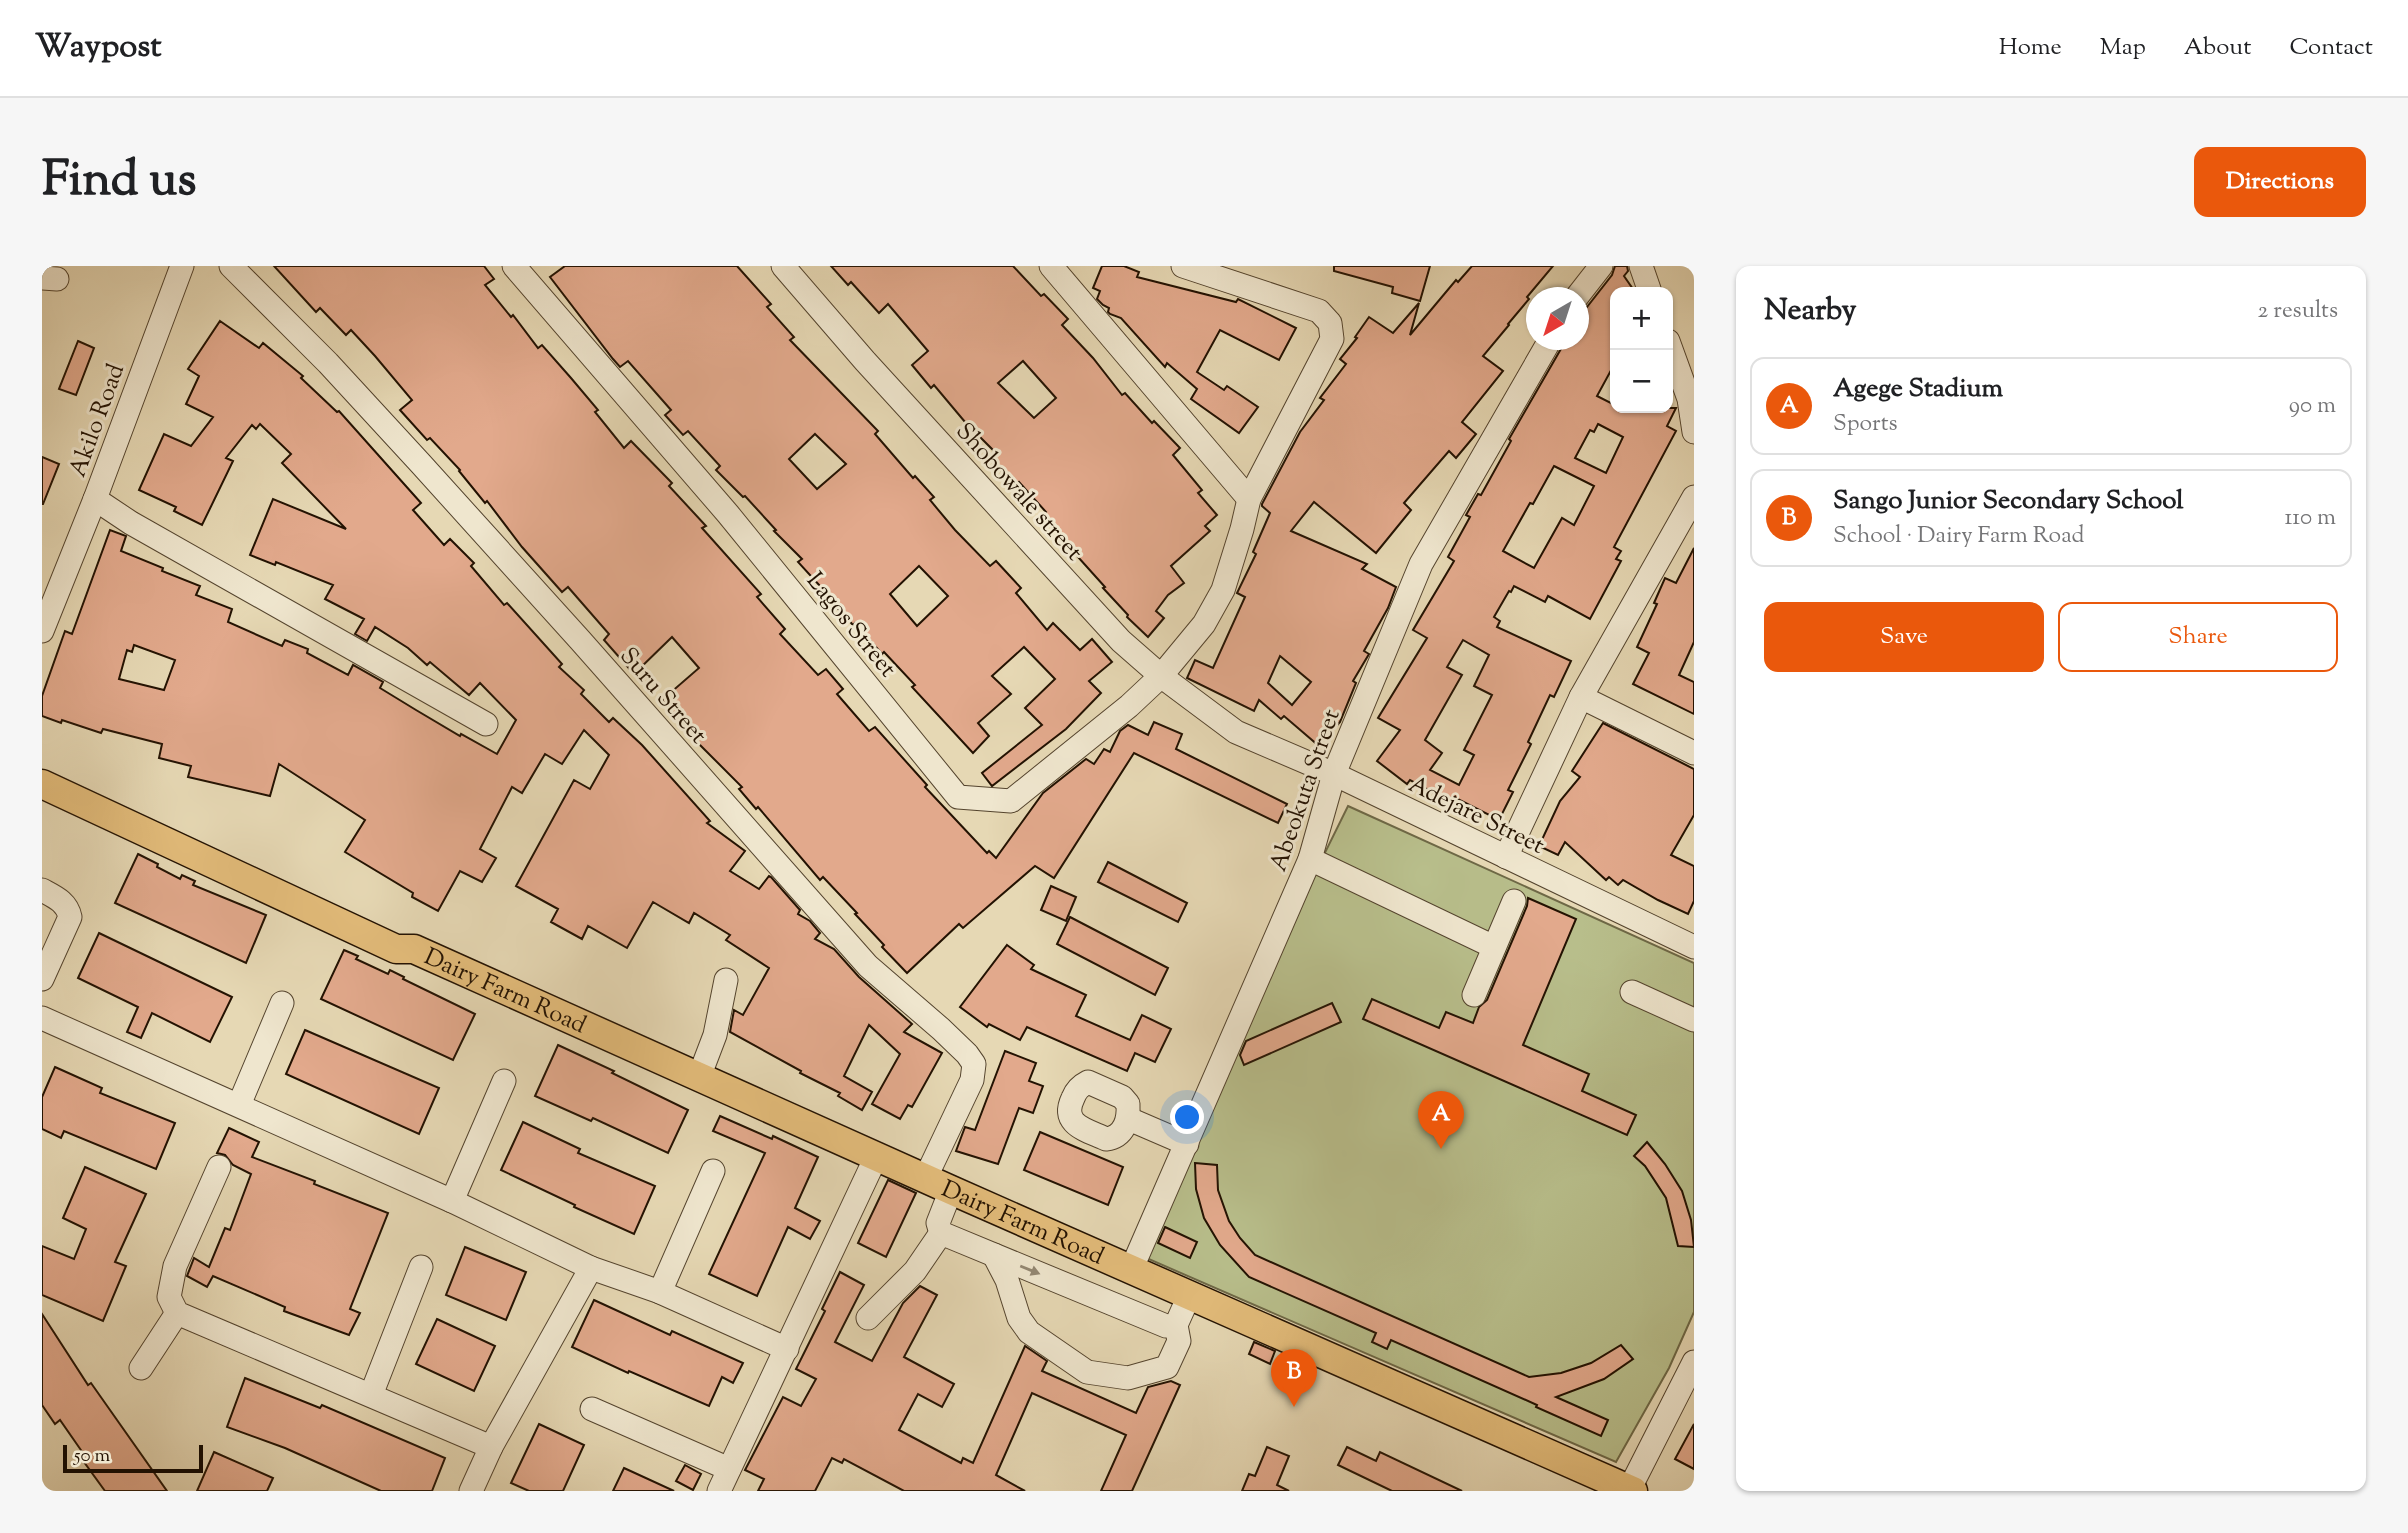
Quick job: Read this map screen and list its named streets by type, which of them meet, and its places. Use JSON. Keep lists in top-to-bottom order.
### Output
{
  "streets": {
    "main road": ["Dairy Farm Road"],
    "street": [
      "Akilo Road",
      "Shobowale street",
      "Lagos Street",
      "Suru Street",
      "Abeokuta Street",
      "Adejare Street"
    ]
  },
  "crossings": [
    ["Shobowale street", "Lagos Street"],
    ["Shobowale street", "Adejare Street"],
    ["Suru Street", "Dairy Farm Road"],
    ["Abeokuta Street", "Adejare Street"],
    ["Abeokuta Street", "Dairy Farm Road"]
  ],
  "scale_bar": "50 m",
  "north": "bottom left",
  "page": {
    "header": "Waypost",
    "nav": [
      "Home",
      "Map",
      "About",
      "Contact"
    ],
    "title": "Find us",
    "buttons": [
      "Directions",
      ["Save", "Share"]
    ],
    "heading": ["Nearby", "2 results"],
    "map_buttons": ["+", "−"],
    "list": [
      {
        "mark": "A",
        "name": "Agege Stadium",
        "note": "Sports",
        "value": "90 m"
      },
      {
        "mark": "B",
        "name": "Sango Junior Secondary School",
        "note": "School · Dairy Farm Road",
        "value": "110 m"
      }
    ],
    "pins": ["A", "B"],
    "scale": "50 m"
  }
}
